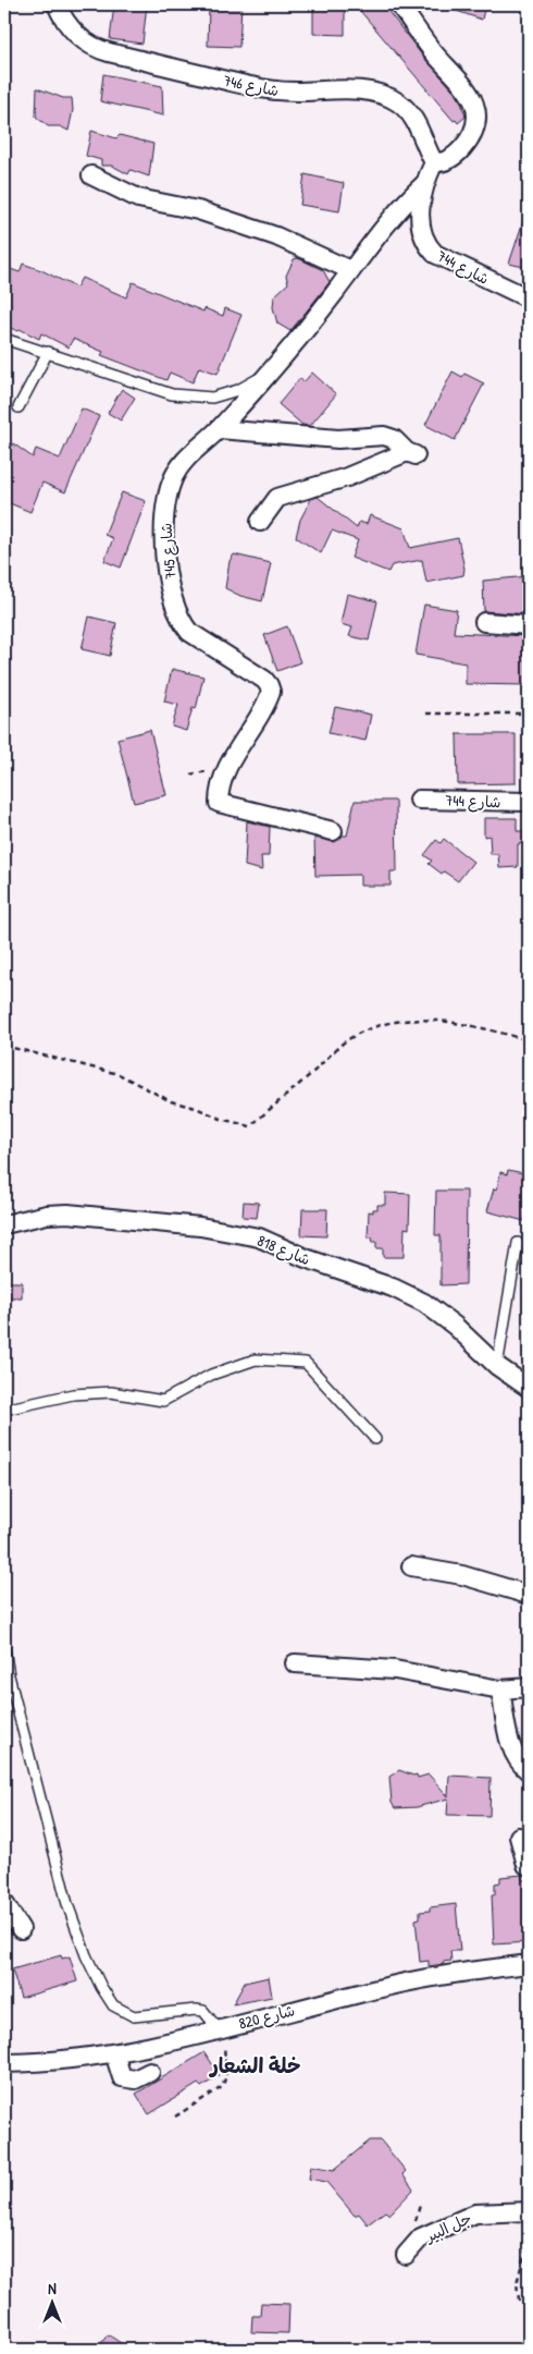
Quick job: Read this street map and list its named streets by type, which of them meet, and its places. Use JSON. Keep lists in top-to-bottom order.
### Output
{
  "streets": {
    "street": [
      "شارع 746",
      "شارع 744",
      "شارع 745",
      "شارع 818",
      "شارع 820",
      "جل البير"
    ]
  },
  "crossings": [
    ["شارع 744", "شارع 745"]
  ],
  "districts": ["خلة الشعار"],
  "north": "top"
}
